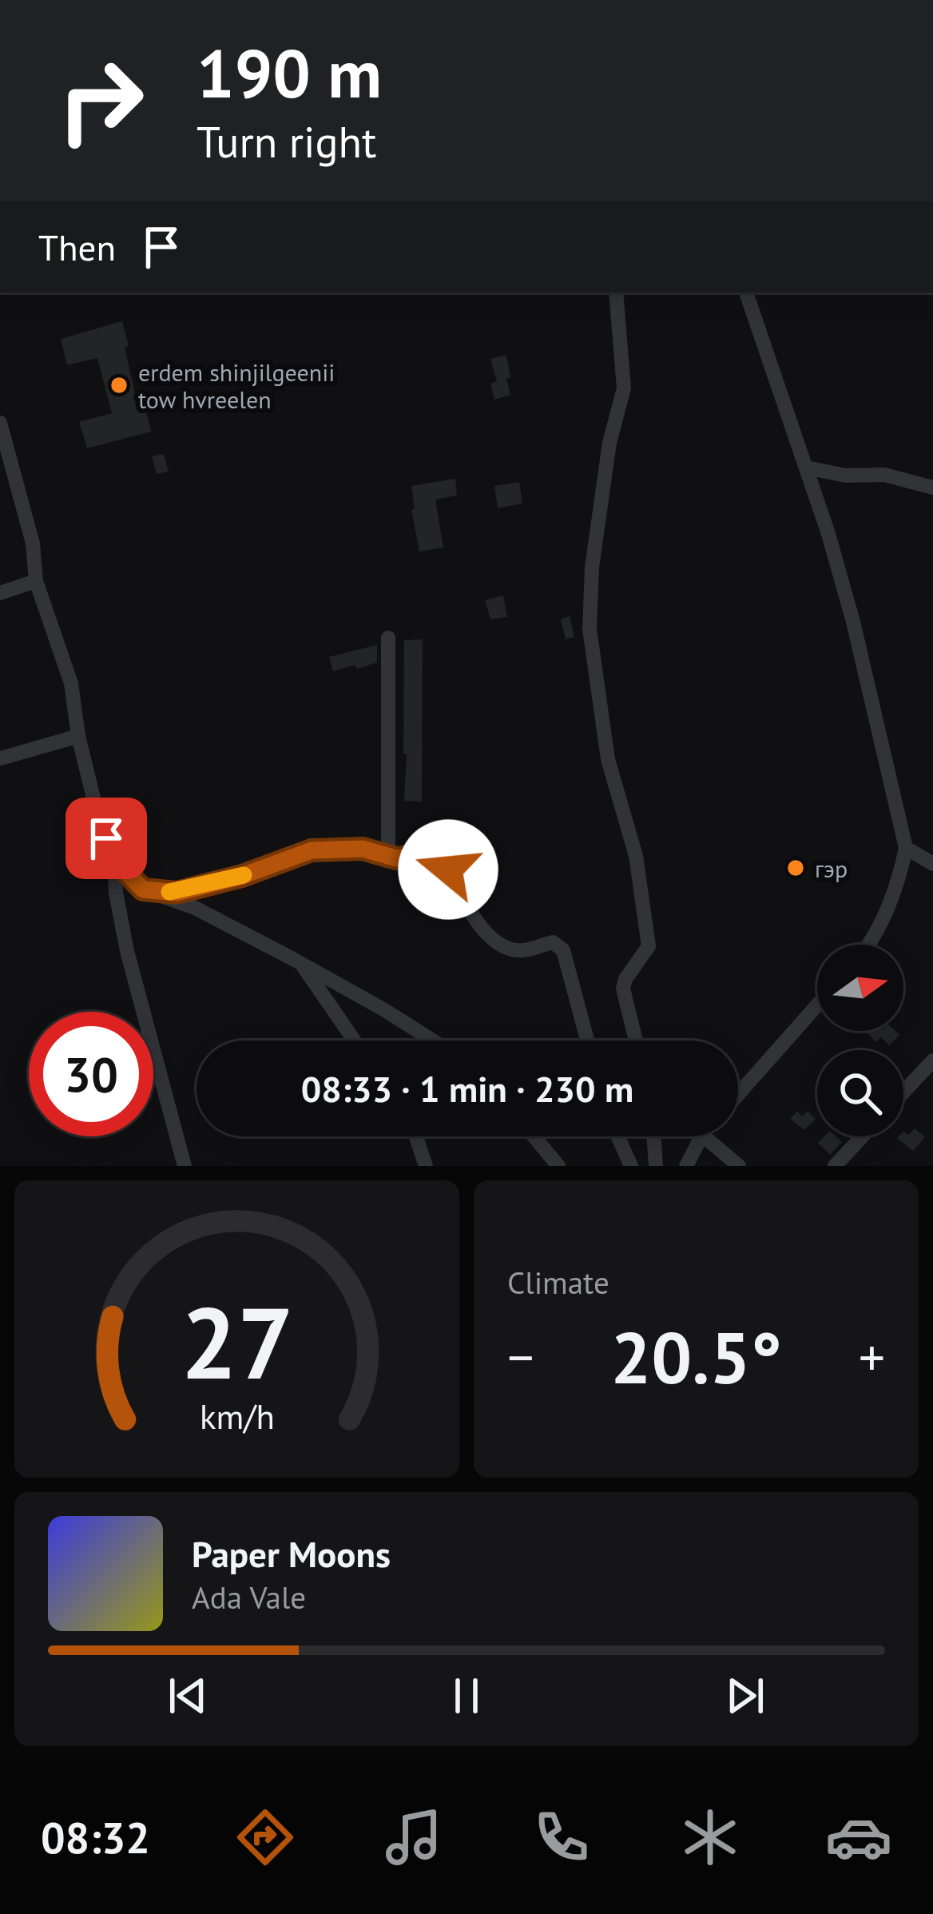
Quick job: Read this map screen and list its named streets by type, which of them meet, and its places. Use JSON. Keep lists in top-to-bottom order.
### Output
{
  "places": ["erdem shinjilgeenii tow hvreelen", "гэр"],
  "north": "right",
  "page": {
    "turn": ["190 m", "Turn right"],
    "then": "Then",
    "limit": "30",
    "trip": "08:33 · 1 min · 230 m",
    "tile": "Climate",
    "heat": ["−", "20.5°", "+"],
    "song": ["Paper Moons", "Ada Vale"],
    "tabs": "08:32",
    "gauge": ["27", "km/h"]
  }
}
